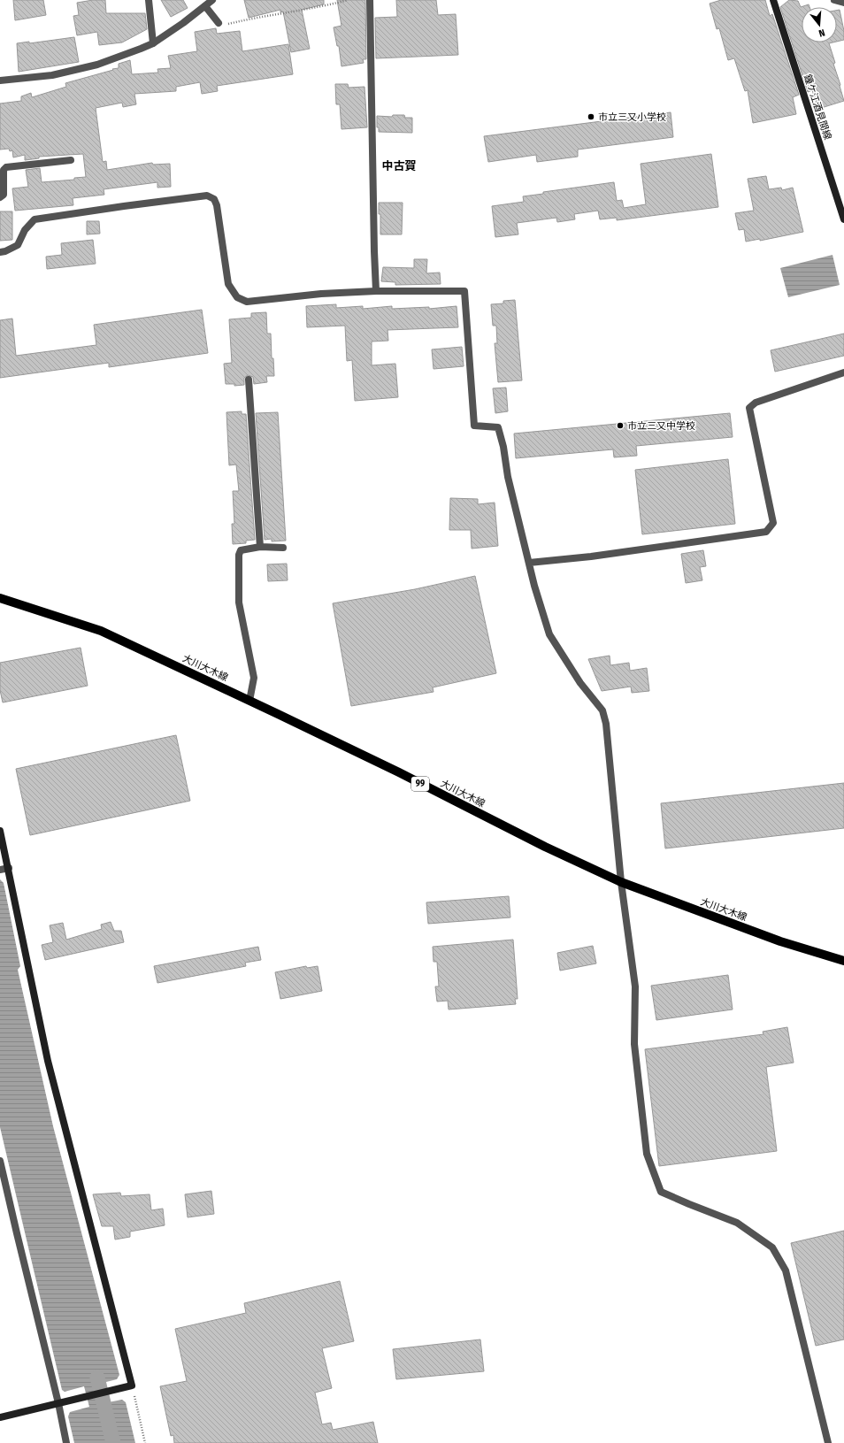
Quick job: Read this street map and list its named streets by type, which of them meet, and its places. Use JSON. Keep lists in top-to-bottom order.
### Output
{
  "streets": {
    "main road": ["大川大木線", "99"],
    "street": ["鐘ケ江酒見間線"]
  },
  "districts": ["中古賀"],
  "places": ["市立三又小学校", "市立三又中学校"],
  "north": "bottom"
}
